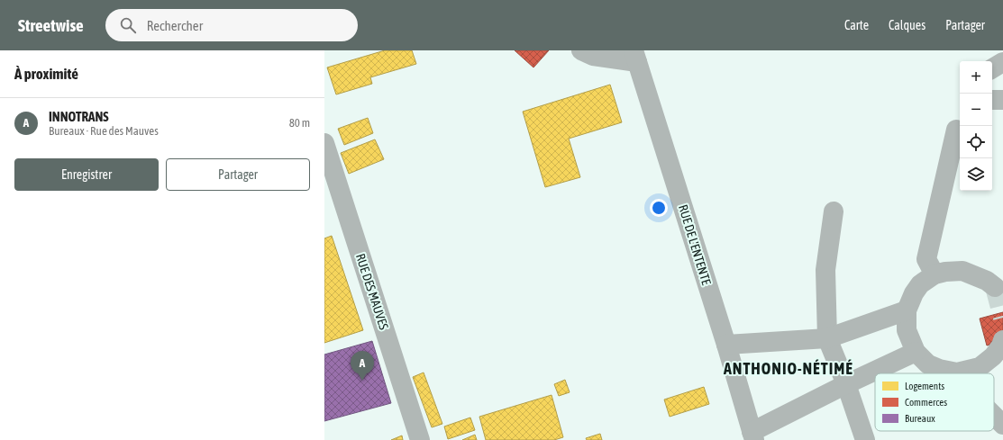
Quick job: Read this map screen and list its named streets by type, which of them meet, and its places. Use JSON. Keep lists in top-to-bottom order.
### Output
{
  "streets": {
    "street": ["RUE DE L'ENTENTE", "RUE DES MAUVES"]
  },
  "districts": ["ANTHONIO-NÉTIMÉ"],
  "legend": ["Logements", "Commerces", "Bureaux"],
  "page": {
    "header": "Streetwise",
    "search": "Rechercher",
    "nav": ["Carte", "Calques", "Partager"],
    "heading": "À proximité",
    "map_buttons": ["+", "−"],
    "list": [
      {
        "mark": "A",
        "name": "INNOTRANS",
        "note": "Bureaux · Rue des Mauves",
        "value": "80 m"
      }
    ],
    "buttons": ["Enregistrer", "Partager"],
    "pins": "A"
  }
}
